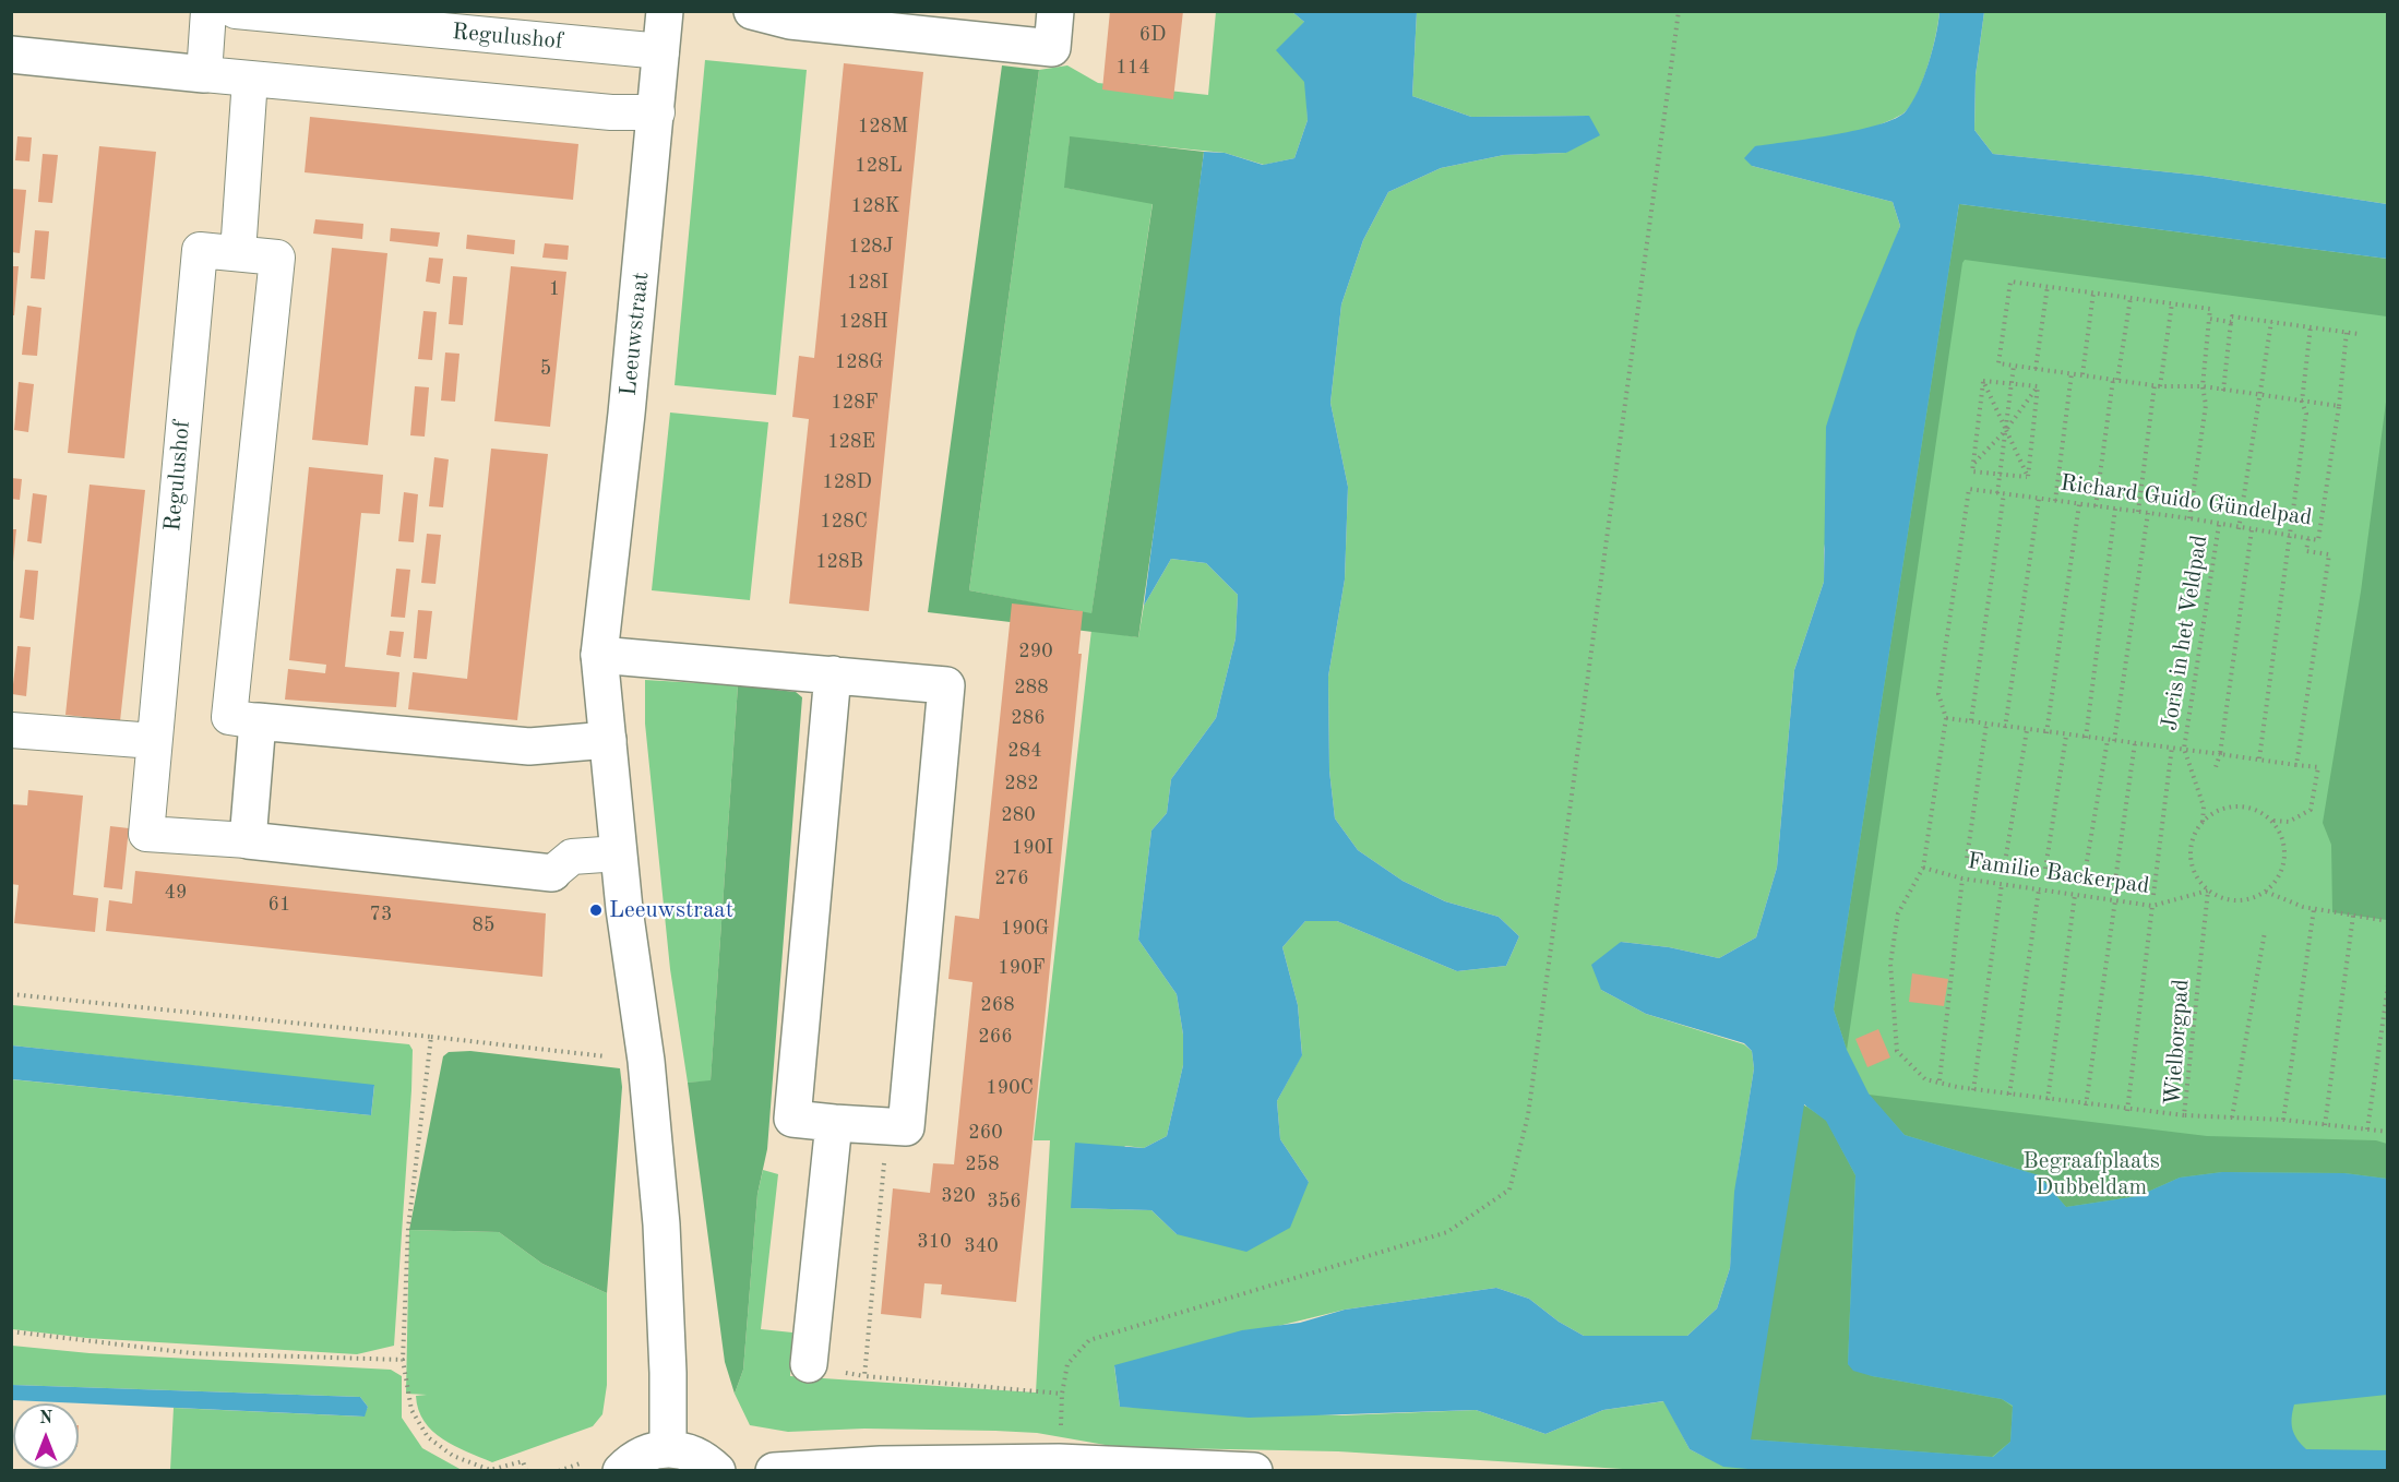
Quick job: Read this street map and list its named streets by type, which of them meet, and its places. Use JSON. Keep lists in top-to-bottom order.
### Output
{
  "streets": {
    "street": ["Regulushof", "Leeuwstraat"],
    "path": [
      "Richard Guido Gündelpad",
      "Joris in het Veldpad",
      "Familie Backerpad",
      "Wielborgpad"
    ]
  },
  "crossings": [
    ["Regulushof", "Leeuwstraat"],
    ["Richard Guido Gündelpad", "Joris in het Veldpad"],
    ["Joris in het Veldpad", "Familie Backerpad"],
    ["Joris in het Veldpad", "Wielborgpad"],
    ["Familie Backerpad", "Wielborgpad"]
  ],
  "parks": ["Begraafplaats Dubbeldam"],
  "places": ["Leeuwstraat"],
  "house_numbers": [
    "6D",
    "114",
    "128M",
    "128L",
    "128K",
    "128J",
    "128I",
    "1",
    "128H",
    "128G",
    "5",
    "128F",
    "128E",
    "128D",
    "128C",
    "128B",
    "290",
    "288",
    "286",
    "284",
    "282",
    "280",
    "190I",
    "276",
    "49",
    "61",
    "73",
    "85",
    "190G",
    "190F",
    "268",
    "266",
    "190C",
    "260",
    "258",
    "320",
    "356",
    "310",
    "340"
  ],
  "north": "top"
}
